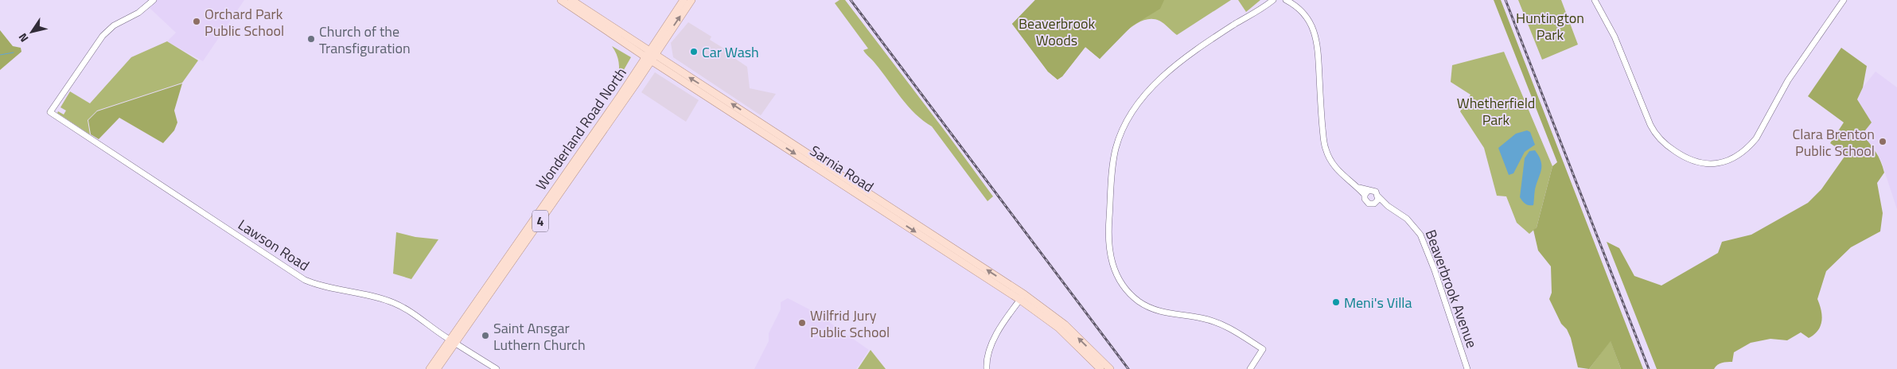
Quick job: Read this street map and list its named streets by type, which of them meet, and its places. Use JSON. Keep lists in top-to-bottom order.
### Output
{
  "streets": {
    "main road": ["Wonderland Road North", "Sarnia Road", "4"],
    "street": ["Lawson Road", "Beaverbrook Avenue"]
  },
  "crossings": [
    ["Wonderland Road North", "Sarnia Road"],
    ["Wonderland Road North", "Lawson Road"]
  ],
  "parks": ["Huntington Park", "Beaverbrook Woods", "Whetherfield Park"],
  "places": [
    "Orchard Park Public School",
    "Church of the Transfiguration",
    "Car Wash",
    "Clara Brenton Public School",
    "Meni's Villa",
    "Wilfrid Jury Public School",
    "Saint Ansgar Luthern Church"
  ],
  "north": "bottom left"
}
